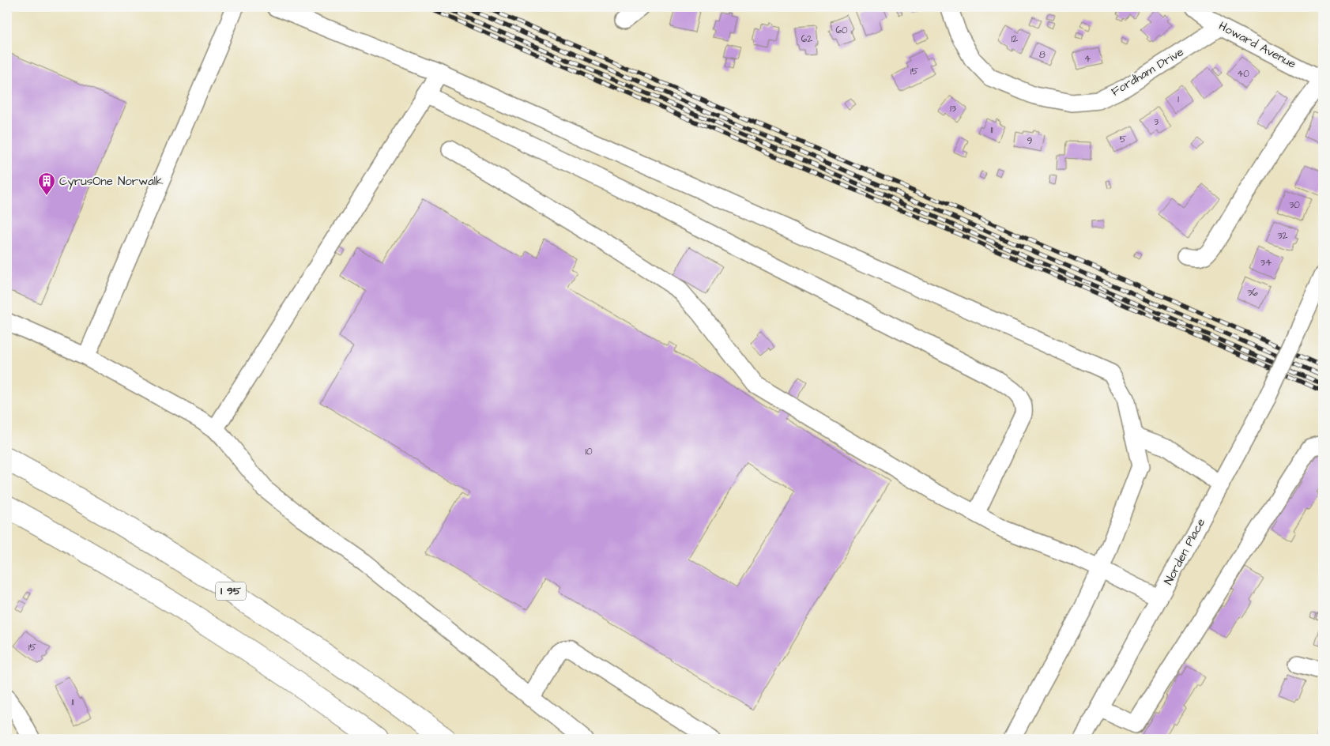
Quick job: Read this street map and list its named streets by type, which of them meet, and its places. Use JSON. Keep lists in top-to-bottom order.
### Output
{
  "streets": {
    "highway": ["I 95"],
    "street": ["Howard Avenue", "Fordham Drive", "Norden Place"]
  },
  "crossings": [
    ["Howard Avenue", "Fordham Drive"]
  ],
  "places": {
    "building": ["CyrusOne Norwalk"]
  },
  "house_numbers": [
    "60",
    "62",
    "12",
    "8",
    "4",
    "15",
    "40",
    "1",
    "13",
    "3",
    "11",
    "5",
    "9",
    "30",
    "32",
    "34",
    "36",
    "10",
    "15",
    "11"
  ]
}
